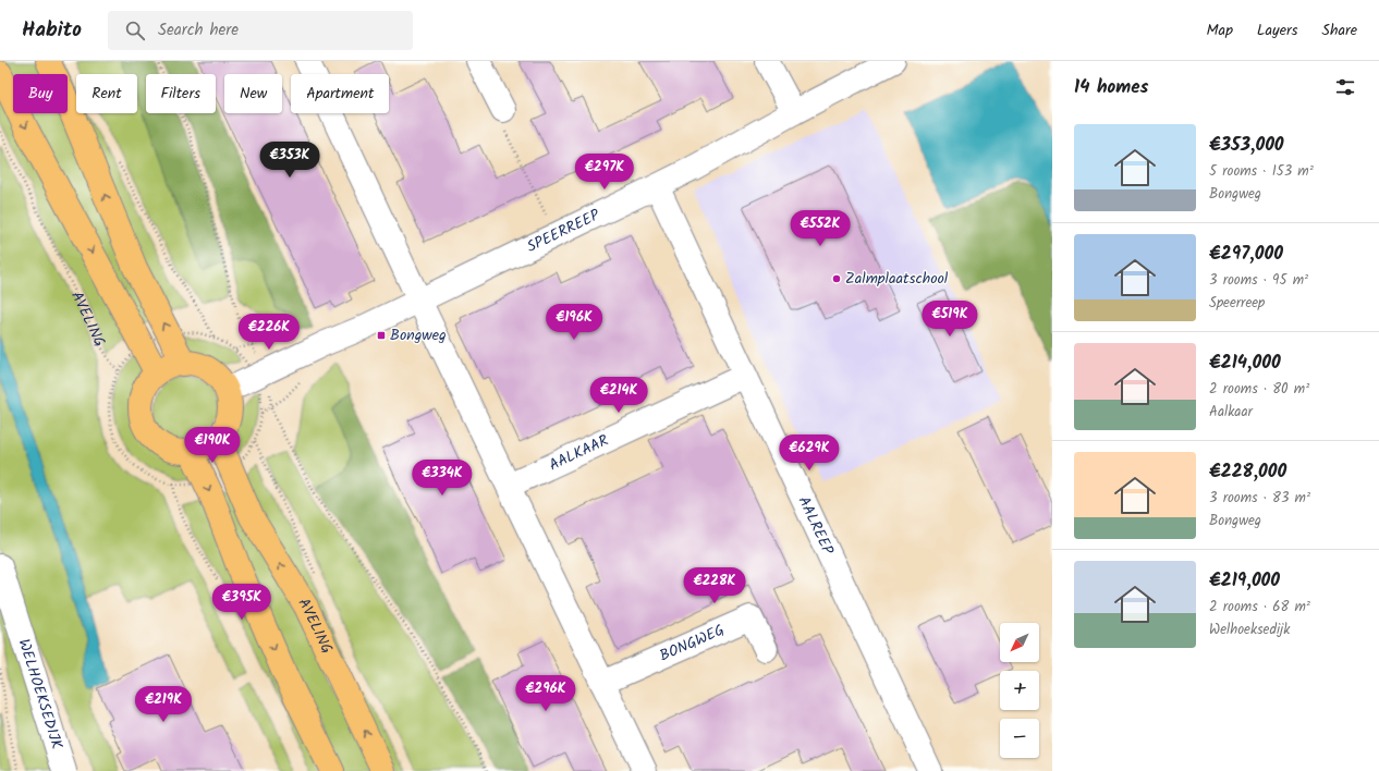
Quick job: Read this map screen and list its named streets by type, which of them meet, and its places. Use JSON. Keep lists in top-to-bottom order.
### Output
{
  "streets": {
    "main road": ["AVELING"],
    "street": [
      "SPEERREEP",
      "AALKAAR",
      "AALREEP",
      "BONGWEG",
      "WELHOEKSEDIJK"
    ]
  },
  "crossings": [
    ["SPEERREEP", "AVELING"],
    ["SPEERREEP", "AALREEP"],
    ["AALKAAR", "AALREEP"]
  ],
  "places": {
    "other": ["Zalmplaatschool"],
    "transit": ["Bongweg"]
  },
  "north": "bottom left",
  "page": {
    "header": "Habito",
    "search": "Search here",
    "nav": ["Map", "Layers", "Share"],
    "heading": "14 homes",
    "chip": [
      "Buy",
      "Rent",
      "Filters",
      "New",
      "Apartment"
    ],
    "list": [
      {
        "name": "€353,000",
        "note": "5 rooms · 153 m² · Bongweg"
      },
      {
        "name": "€297,000",
        "note": "3 rooms · 95 m² · Speerreep"
      },
      {
        "name": "€214,000",
        "note": "2 rooms · 80 m² · Aalkaar"
      },
      {
        "name": "€228,000",
        "note": "3 rooms · 83 m² · Bongweg"
      },
      {
        "name": "€219,000",
        "note": "2 rooms · 68 m² · Welhoeksedijk"
      }
    ],
    "price": [
      "€353K",
      "€297K",
      "€552K",
      "€519K",
      "€196K",
      "€226K",
      "€214K",
      "€190K",
      "€629K",
      "€334K",
      "€228K",
      "€395K",
      "€296K",
      "€219K"
    ],
    "map_buttons": ["+", "−"]
  }
}
